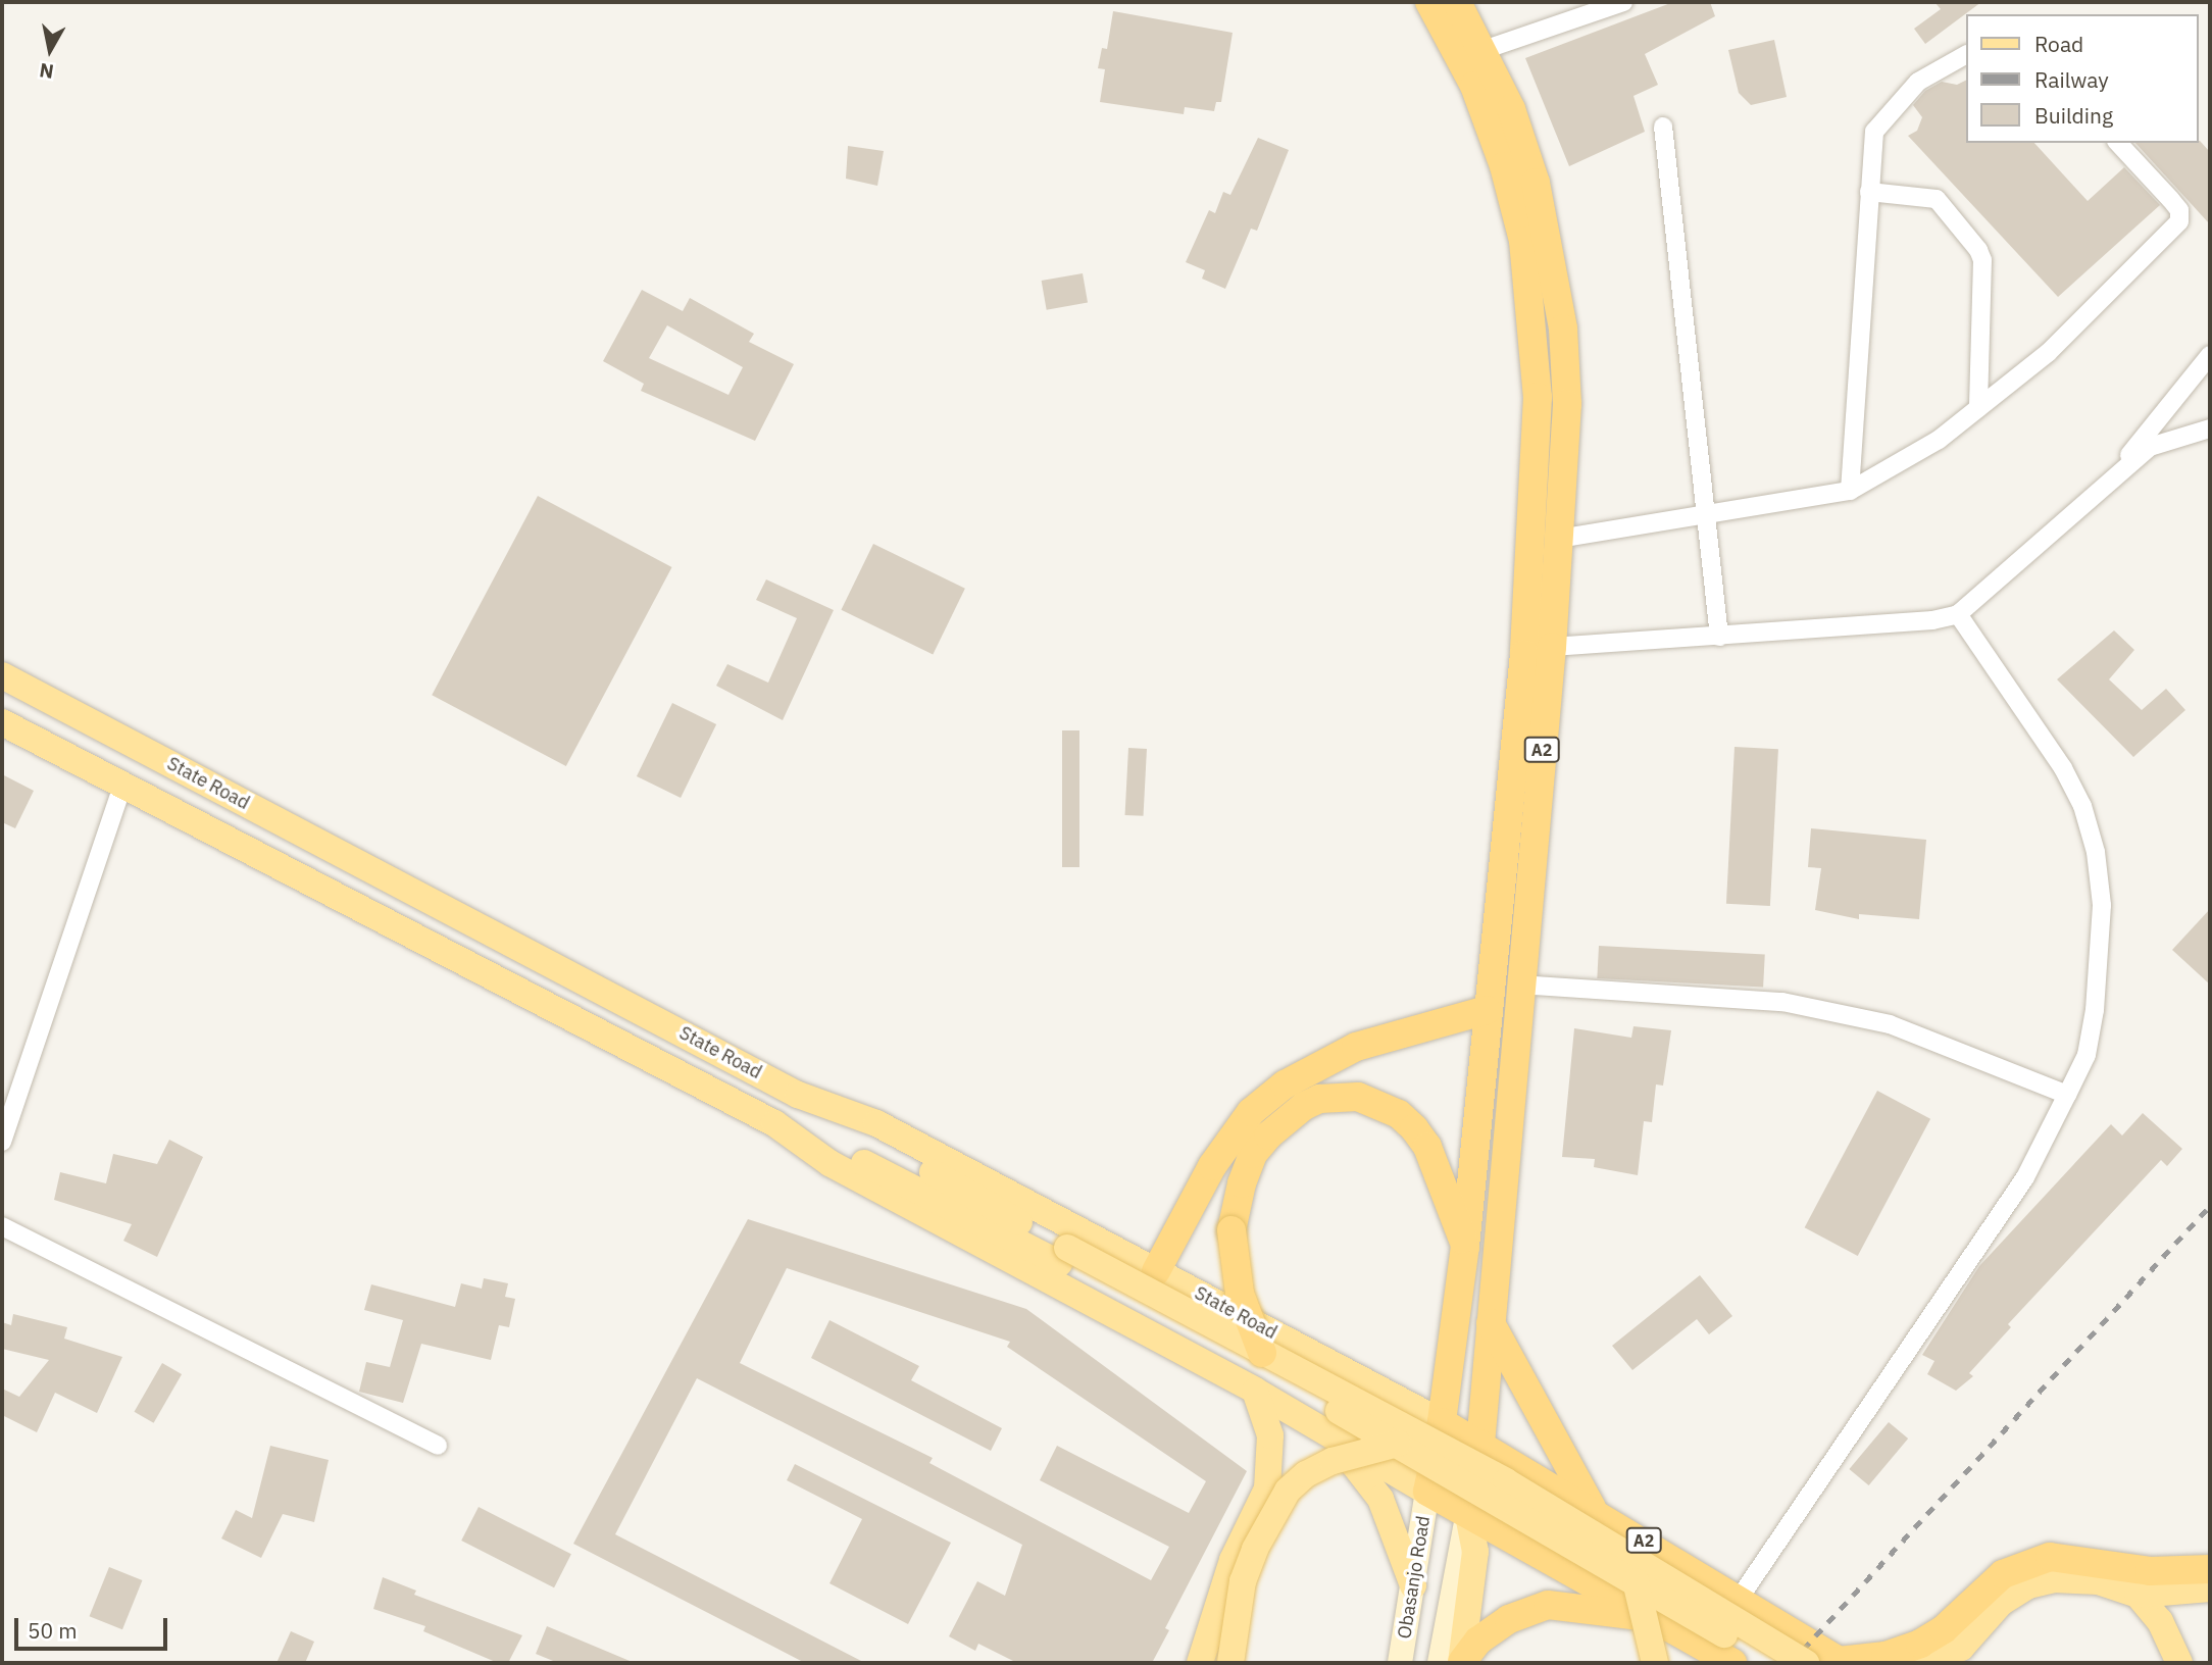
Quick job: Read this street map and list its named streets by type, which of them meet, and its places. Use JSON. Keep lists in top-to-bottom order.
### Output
{
  "streets": {
    "highway": ["A2"],
    "main road": ["State Road", "Obasanjo Road"]
  },
  "crossings": [
    ["A2", "State Road"],
    ["A2", "Obasanjo Road"],
    ["State Road", "Obasanjo Road"]
  ],
  "legend": ["Road", "Railway", "Building"],
  "scale_bar": "50 m",
  "north": "bottom"
}
